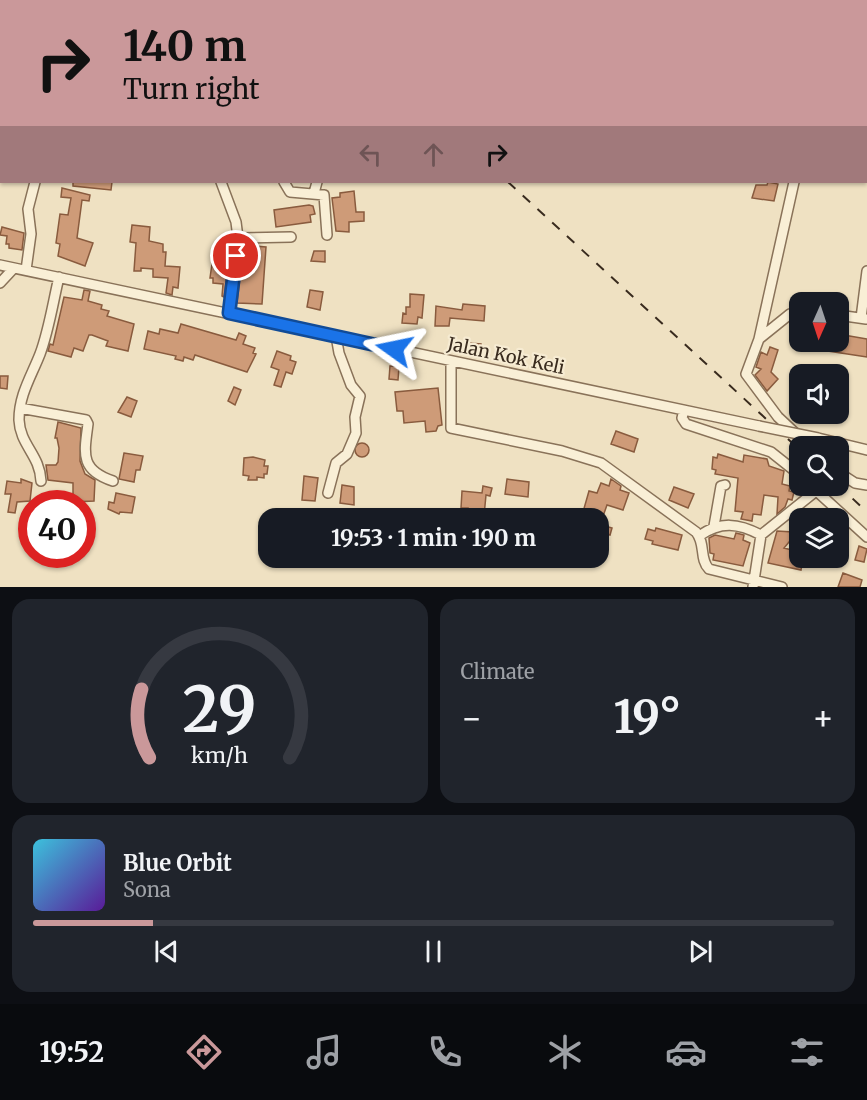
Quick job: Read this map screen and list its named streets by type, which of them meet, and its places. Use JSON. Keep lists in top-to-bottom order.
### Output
{
  "streets": {
    "street": ["Jalan Kok Keli"]
  },
  "north": "bottom",
  "page": {
    "turn": ["140 m", "Turn right"],
    "limit": "40",
    "trip": "19:53 · 1 min · 190 m",
    "tile": "Climate",
    "heat": ["−", "19°", "+"],
    "song": ["Blue Orbit", "Sona"],
    "tabs": "19:52",
    "gauge": ["29", "km/h"]
  }
}
